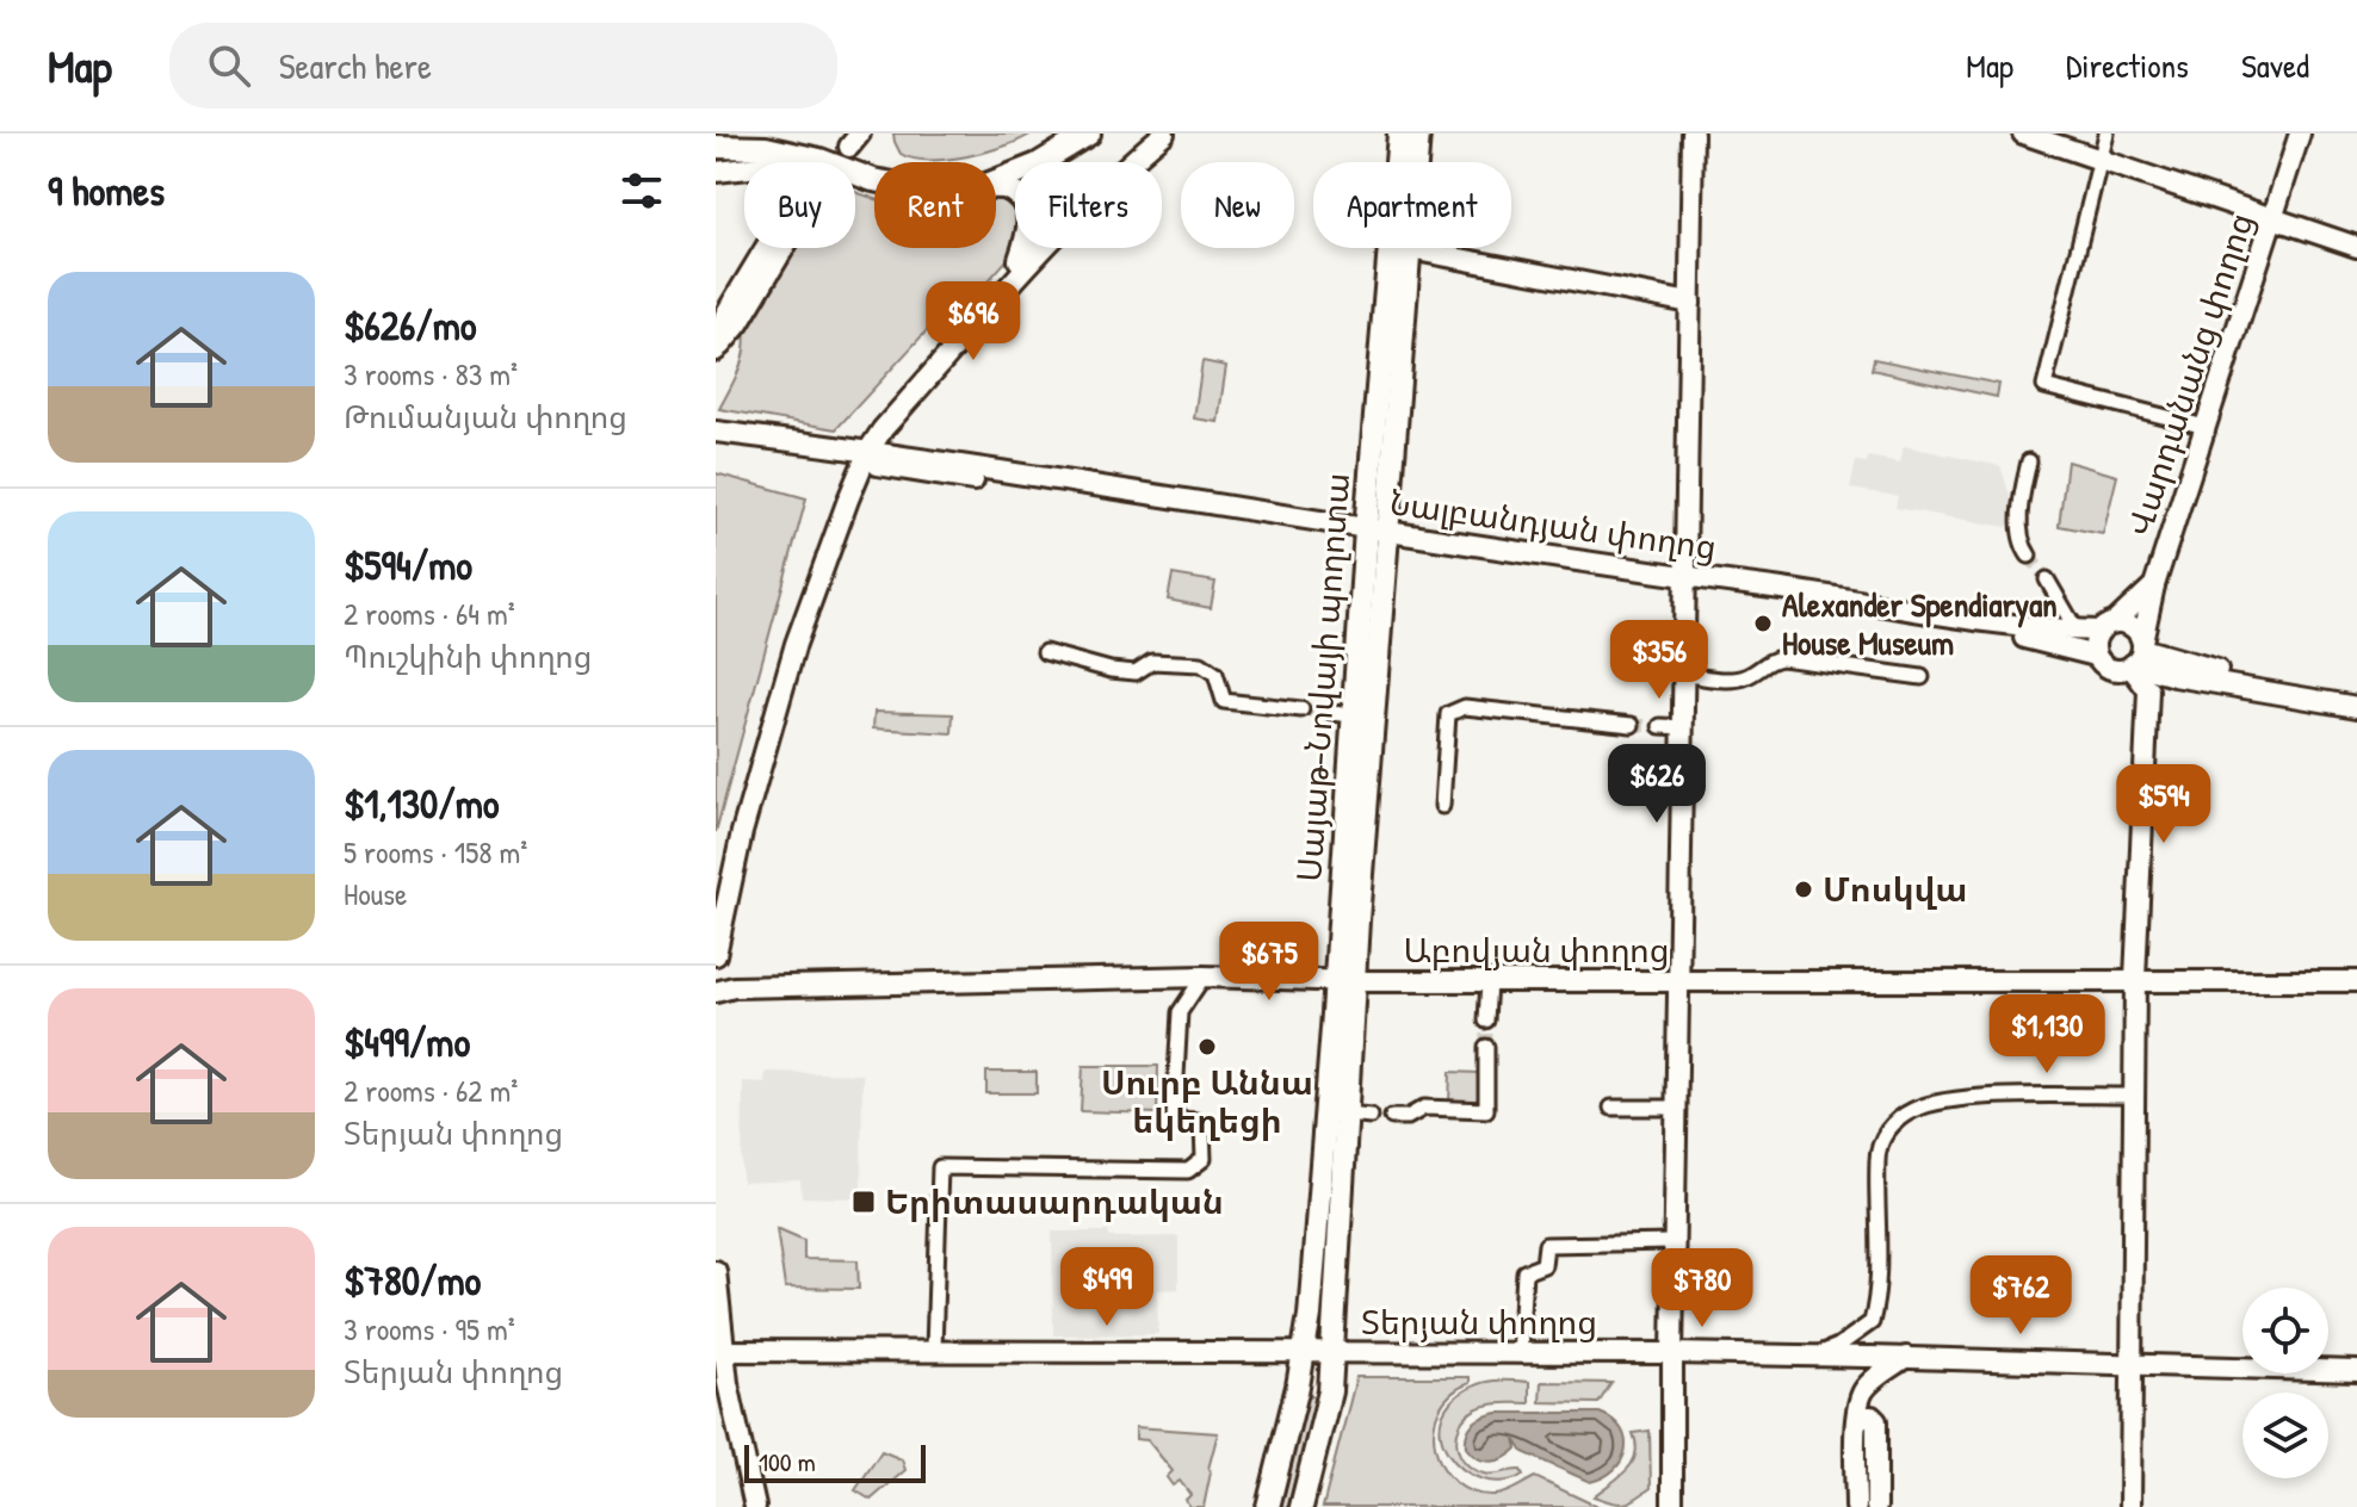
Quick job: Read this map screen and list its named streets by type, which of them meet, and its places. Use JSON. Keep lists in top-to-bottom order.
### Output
{
  "streets": {
    "main road": ["Սայաթ-Նովայի պողոտա"],
    "street": [
      "Վարդանանց փողոց",
      "Նալբանդյան փողոց",
      "Աբովյան փողոց",
      "Տերյան փողոց"
    ]
  },
  "crossings": [
    ["Վարդանանց փողոց", "Նալբանդյան փողոց"],
    ["Նալբանդյան փողոց", "Սայաթ-Նովայի պողոտա"],
    ["Սայաթ-Նովայի պողոտա", "Աբովյան փողոց"],
    ["Սայաթ-Նովայի պողոտա", "Տերյան փողոց"]
  ],
  "places": {
    "other": ["Alexander Spendiaryan House Museum", "Մոսկվա", "Սուրբ Աննա եկեղեցի"],
    "transit": ["Երիտասարդական"]
  },
  "scale_bar": "100 m",
  "page": {
    "header": "Map",
    "search": "Search here",
    "nav": ["Map", "Directions", "Saved"],
    "heading": "9 homes",
    "chip": [
      "Buy",
      "Rent",
      "Filters",
      "New",
      "Apartment"
    ],
    "list": [
      {
        "name": "$626/mo",
        "note": "3 rooms · 83 m² · Թումանյան փողոց"
      },
      {
        "name": "$594/mo",
        "note": "2 rooms · 64 m² · Պուշկինի փողոց"
      },
      {
        "name": "$1,130/mo",
        "note": "5 rooms · 158 m² · House"
      },
      {
        "name": "$499/mo",
        "note": "2 rooms · 62 m² · Տերյան փողոց"
      },
      {
        "name": "$780/mo",
        "note": "3 rooms · 95 m² · Տերյան փողոց"
      }
    ],
    "price": [
      "$696",
      "$356",
      "$626",
      "$594",
      "$675",
      "$1,130",
      "$499",
      "$780",
      "$762"
    ],
    "scale": "100 m"
  }
}
